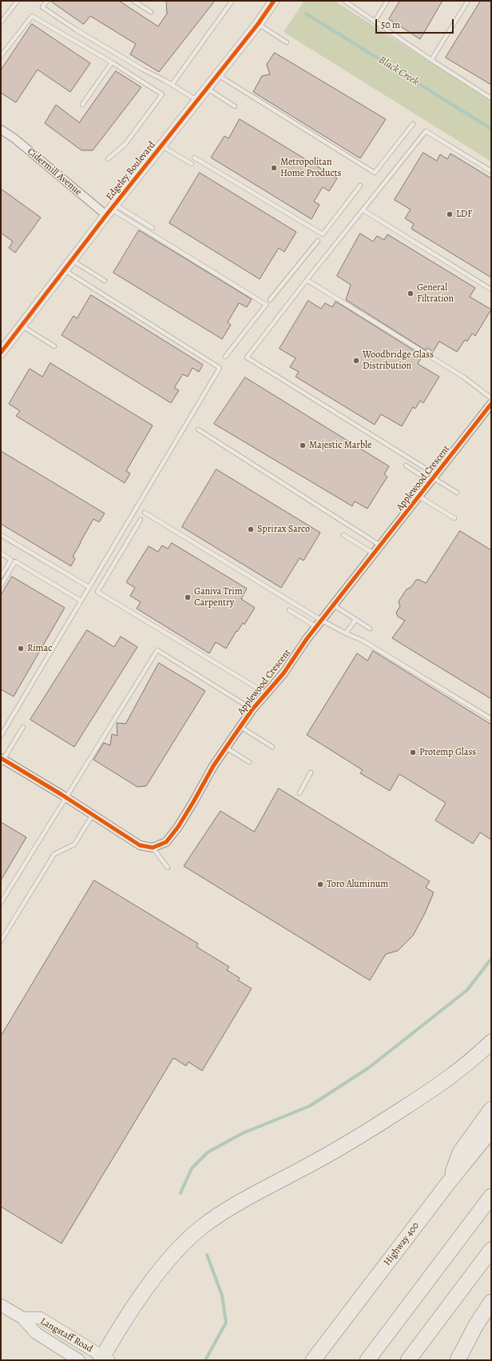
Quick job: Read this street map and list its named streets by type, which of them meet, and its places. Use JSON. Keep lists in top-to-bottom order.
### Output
{
  "streets": {
    "highway": ["Highway 400"],
    "main road": ["Langstaff Road"],
    "street": ["Edgeley Boulevard", "Cidermill Avenue", "Applewood Crescent"]
  },
  "crossings": [
    ["Edgeley Boulevard", "Cidermill Avenue"]
  ],
  "water": ["Black Creek"],
  "places": [
    "Metropolitan Home Products",
    "LDF",
    "General Filtration",
    "Woodbridge Glass Distribution",
    "Majestic Marble",
    "Sprirax Sarco",
    "Ganiva Trim Carpentry",
    "Rimac",
    "Protemp Glass",
    "Toro Aluminum"
  ],
  "scale_bar": "50 m"
}
